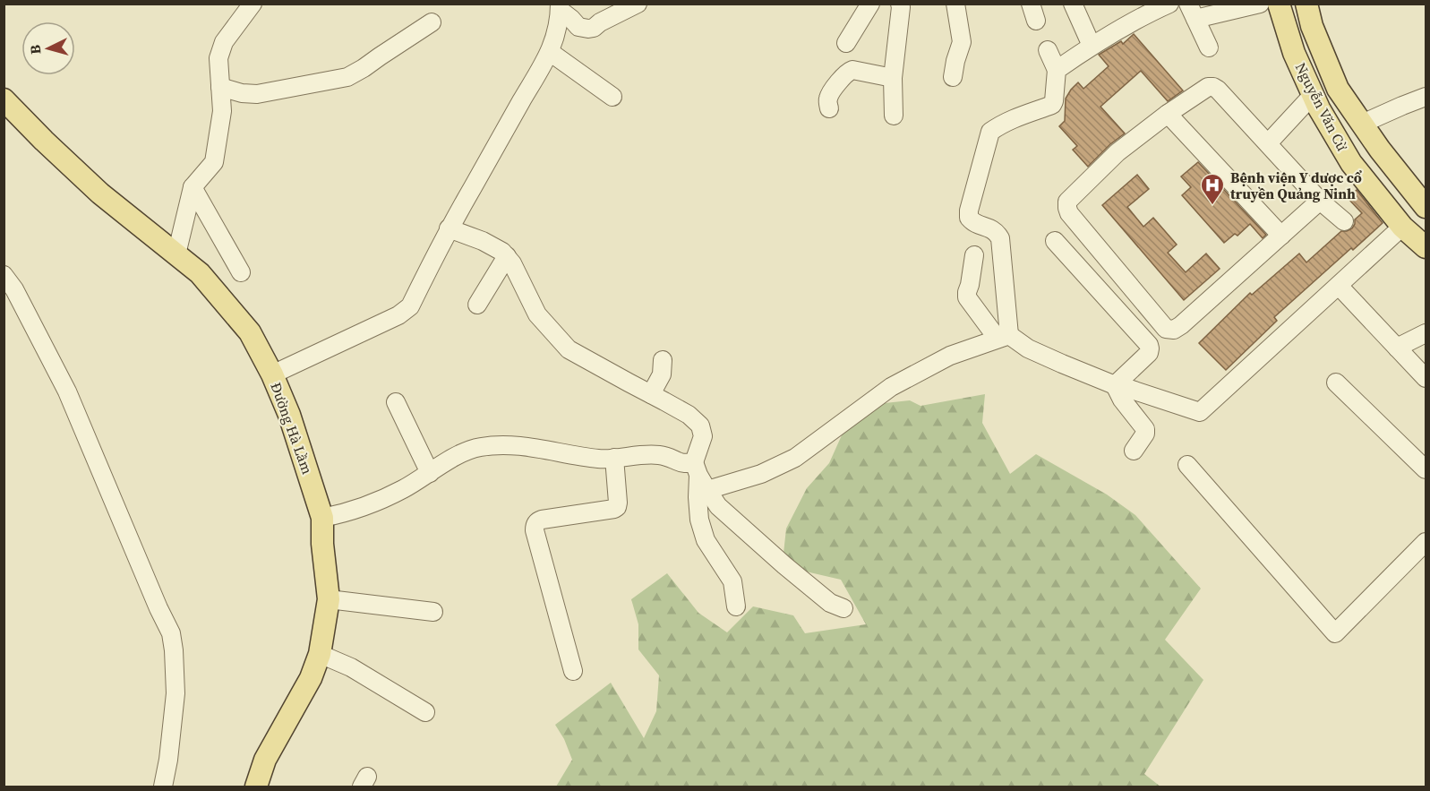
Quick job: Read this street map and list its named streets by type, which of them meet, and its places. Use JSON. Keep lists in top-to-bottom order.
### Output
{
  "streets": {
    "main road": ["Nguyễn Văn Cừ", "Đường Hà Lầm"]
  },
  "places": {
    "hospital": ["Bệnh viện Y dược cổ truyền Quảng Ninh"]
  },
  "north": "left"
}
